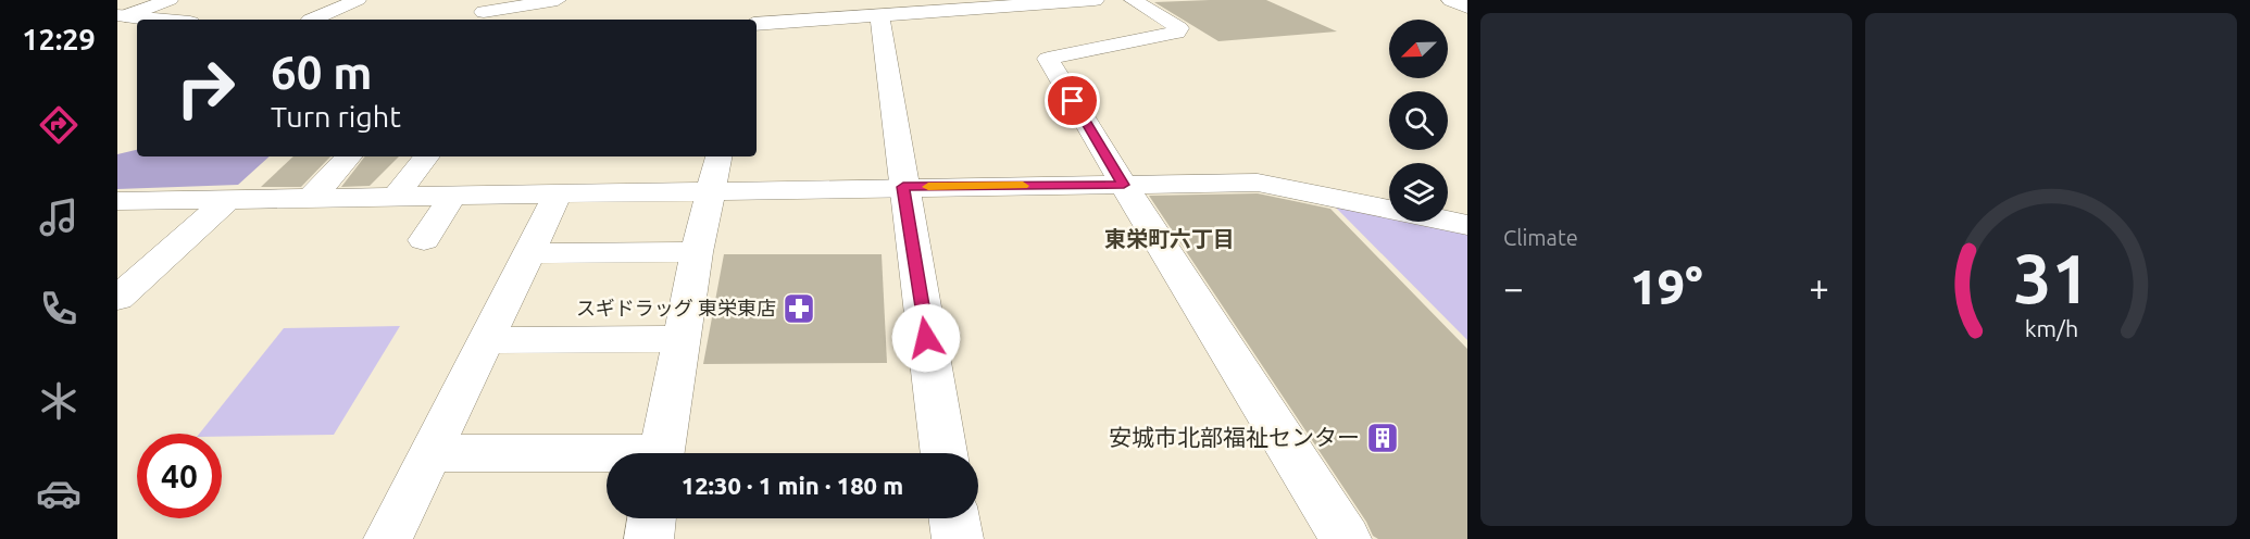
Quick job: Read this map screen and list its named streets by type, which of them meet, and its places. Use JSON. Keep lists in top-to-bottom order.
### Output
{
  "districts": ["東栄町六丁目"],
  "places": {
    "pharmacy": ["スギドラッグ 東栄東店"],
    "building": ["安城市北部福祉センター"]
  },
  "north": "bottom left",
  "page": {
    "tabs": "12:29",
    "tile": "Climate",
    "turn": ["60 m", "Turn right"],
    "heat": ["−", "19°", "+"],
    "limit": "40",
    "trip": "12:30 · 1 min · 180 m",
    "gauge": ["31", "km/h"]
  }
}
